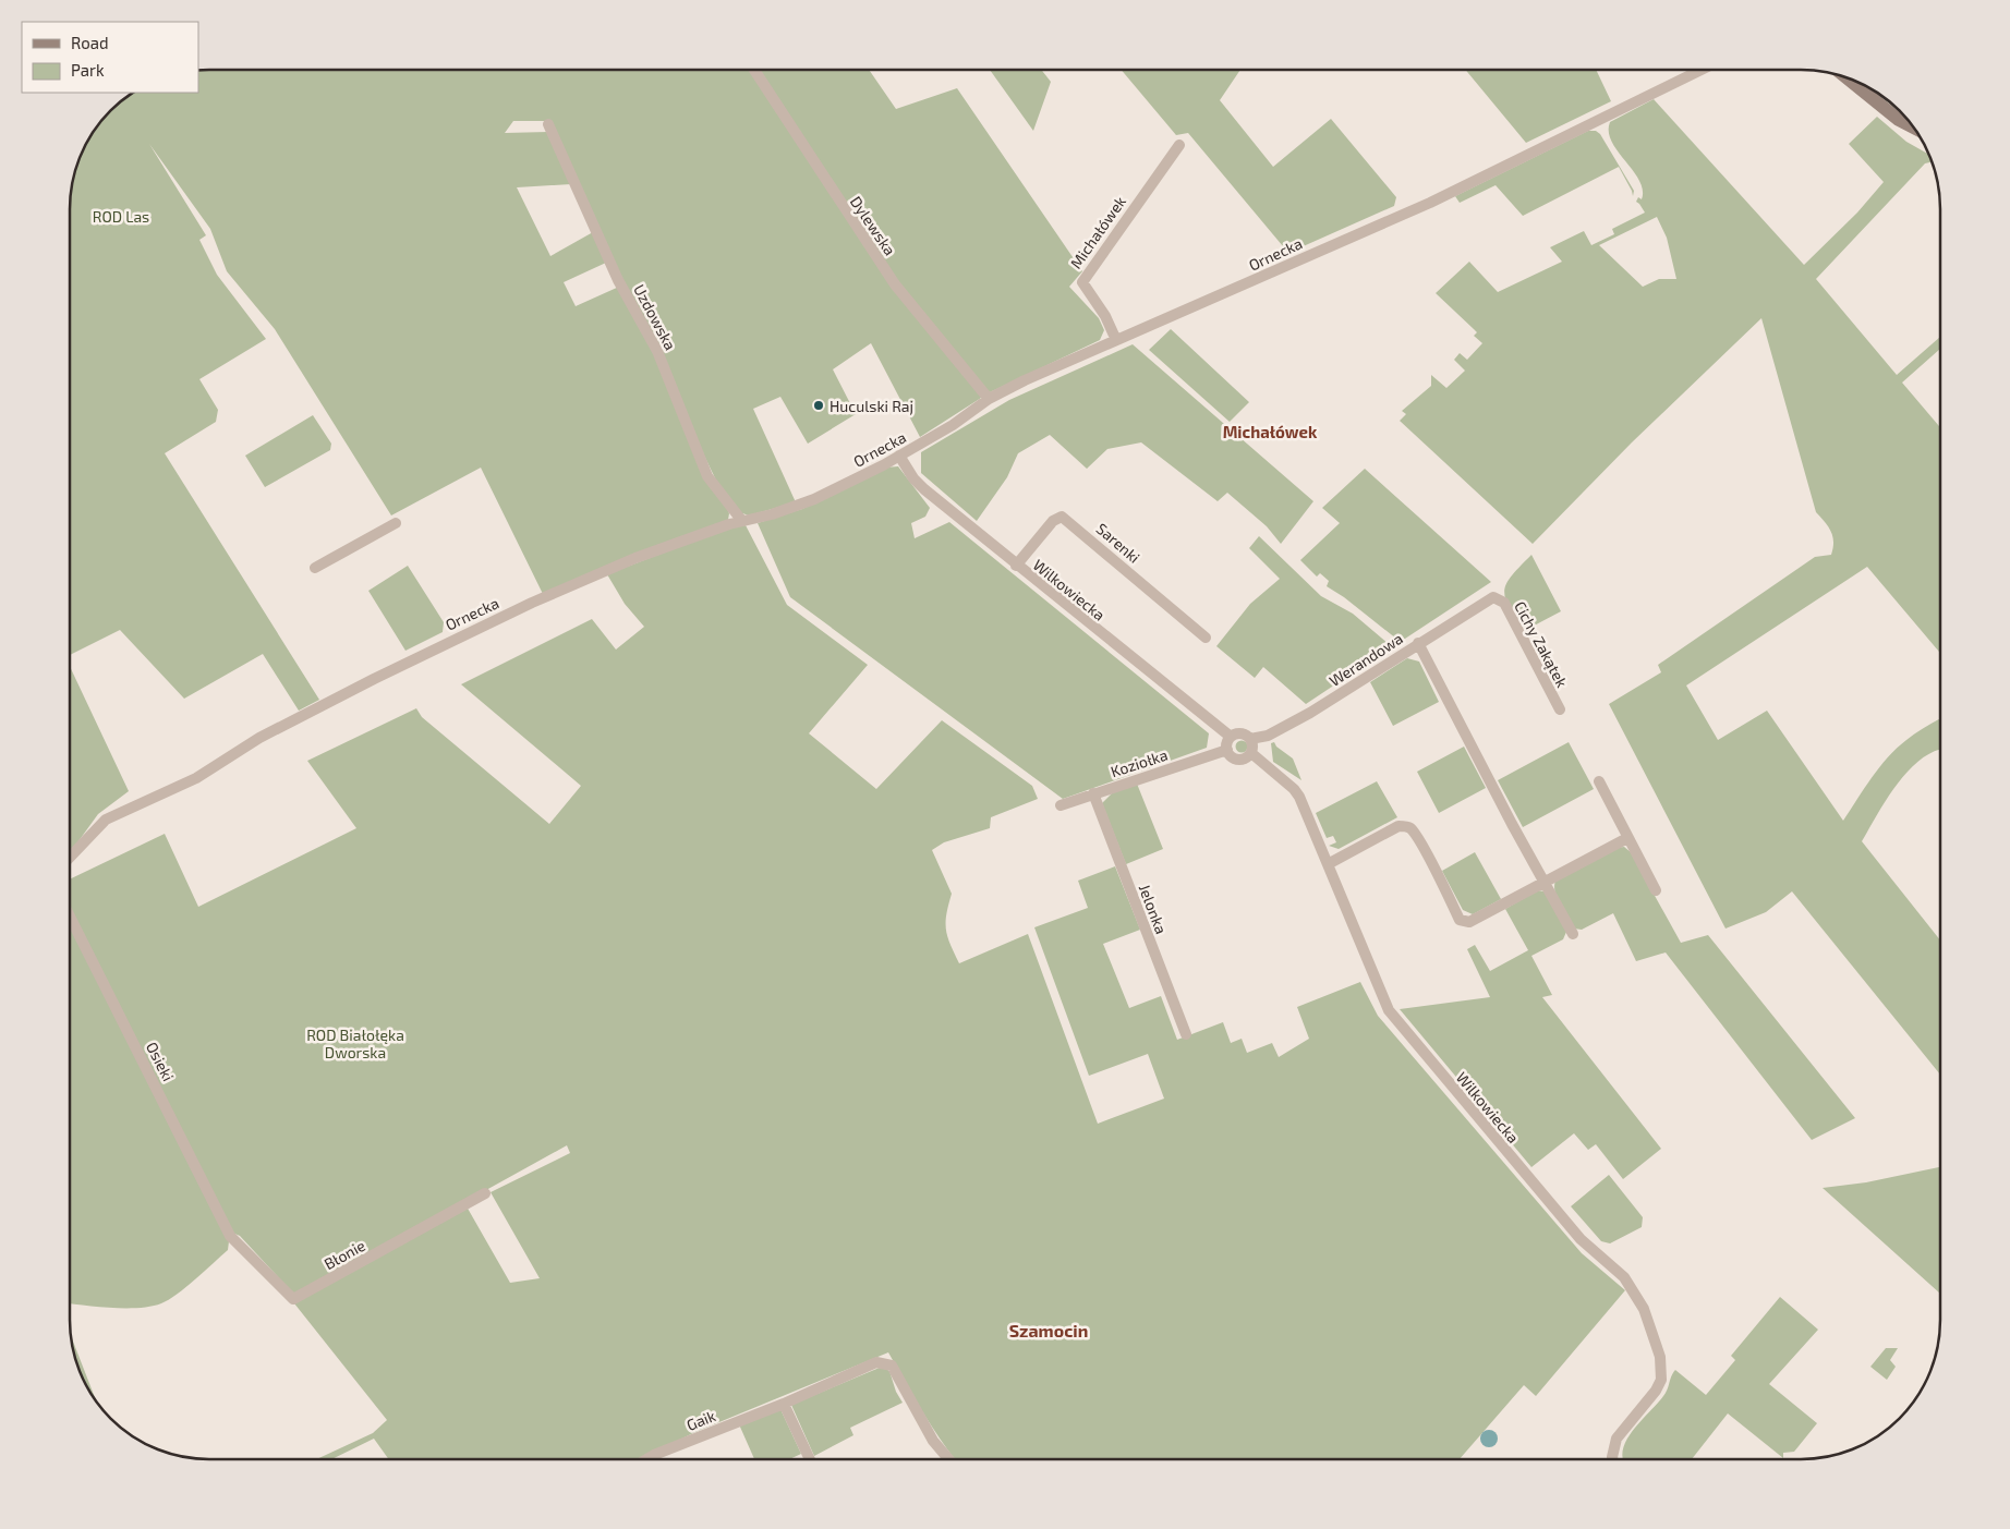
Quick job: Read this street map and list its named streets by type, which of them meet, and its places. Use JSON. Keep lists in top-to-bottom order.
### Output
{
  "streets": {
    "street": [
      "Dylewska",
      "Michałówek",
      "Ornecka",
      "Uzdowska",
      "Sarenki",
      "Wilkowiecka",
      "Cichy Zakątek",
      "Werandowa",
      "Koziołka",
      "Jelonka",
      "Osieki",
      "Błonie",
      "Gaik"
    ]
  },
  "crossings": [
    ["Dylewska", "Ornecka"],
    ["Michałówek", "Ornecka"],
    ["Ornecka", "Uzdowska"],
    ["Ornecka", "Wilkowiecka"],
    ["Sarenki", "Wilkowiecka"],
    ["Wilkowiecka", "Werandowa"],
    ["Wilkowiecka", "Koziołka"],
    ["Cichy Zakątek", "Werandowa"],
    ["Werandowa", "Koziołka"],
    ["Koziołka", "Jelonka"],
    ["Osieki", "Błonie"]
  ],
  "districts": ["Michałówek", "Szamocin"],
  "parks": ["ROD Las", "ROD Białołęka Dworska"],
  "places": ["Huculski Raj"],
  "legend": ["Road", "Park"]
}
